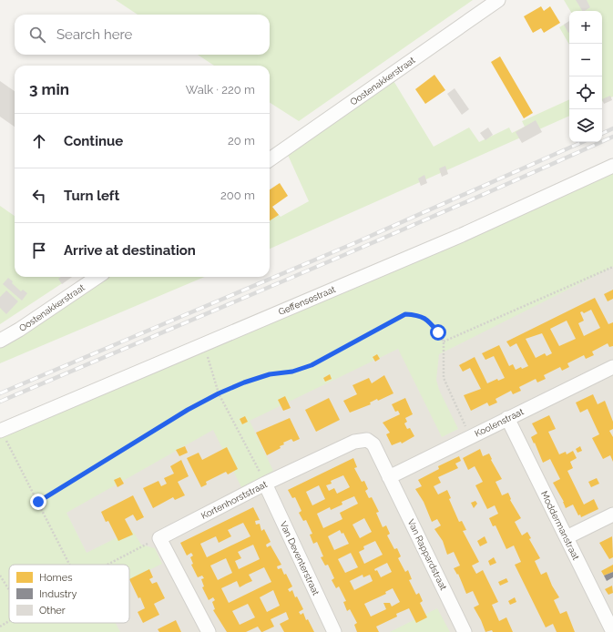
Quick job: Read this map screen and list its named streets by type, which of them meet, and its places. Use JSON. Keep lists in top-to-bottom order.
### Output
{
  "streets": {
    "street": [
      "Oostenakkerstraat",
      "Geffensestraat",
      "Koolenstraat",
      "Kortenhorststraat",
      "Moddermanstraat",
      "Van Rappardstraat",
      "Van Deventerstraat"
    ]
  },
  "crossings": [
    ["Koolenstraat", "Kortenhorststraat"],
    ["Koolenstraat", "Moddermanstraat"],
    ["Koolenstraat", "Van Rappardstraat"],
    ["Kortenhorststraat", "Van Rappardstraat"],
    ["Kortenhorststraat", "Van Deventerstraat"]
  ],
  "legend": ["Homes", "Industry", "Other"],
  "page": {
    "map_buttons": ["+", "−"],
    "search": "Search here",
    "heading": ["3 min", "Walk · 220 m"],
    "list": [
      ["Continue", "20 m"],
      ["Turn left", "200 m"],
      "Arrive at destination"
    ]
  }
}
